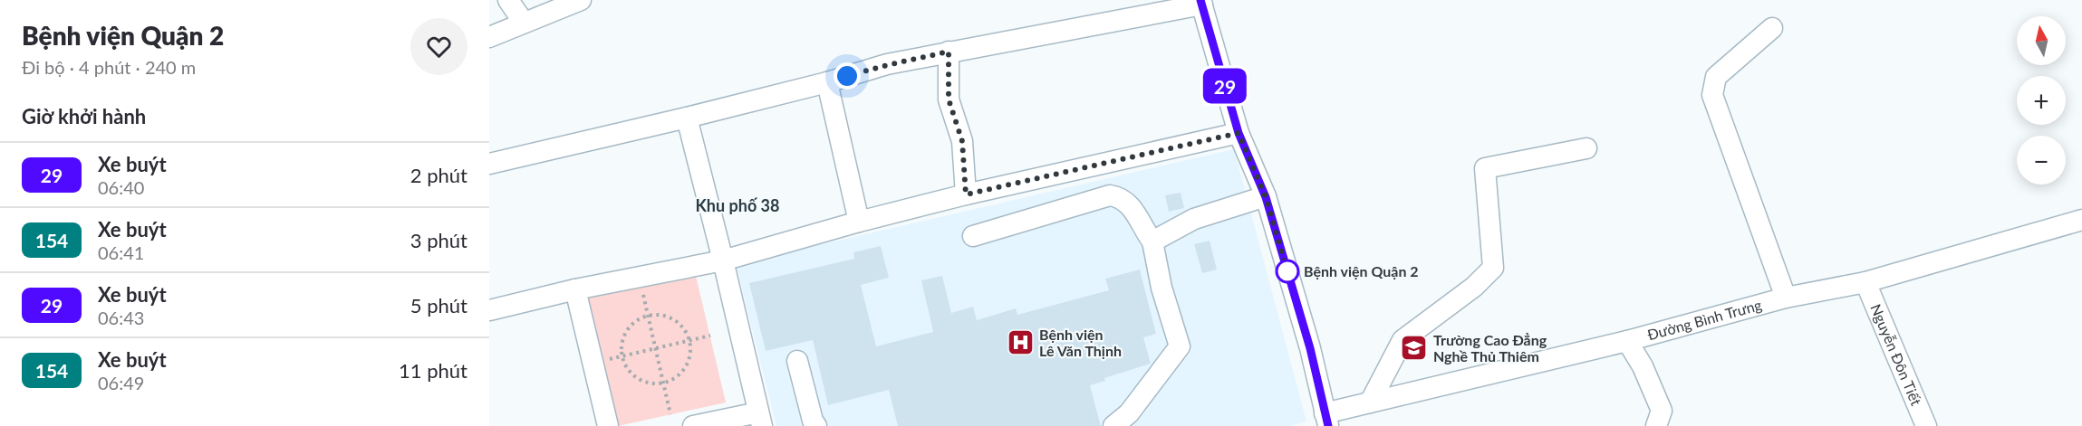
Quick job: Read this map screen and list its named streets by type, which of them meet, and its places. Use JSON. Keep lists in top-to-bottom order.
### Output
{
  "streets": {
    "street": ["Đường Bình Trưng", "Nguyễn Đôn Tiết"]
  },
  "crossings": [
    ["Đường Bình Trưng", "Nguyễn Đôn Tiết"]
  ],
  "districts": ["Khu phố 38"],
  "places": {
    "other": ["Bệnh viện Quận 2"],
    "hospital": ["Bệnh viện Lê Văn Thịnh"],
    "school or university": ["Trường Cao Đẳng Nghề Thủ Thiêm"]
  },
  "lines": ["bus line 29"],
  "north": "top",
  "page": {
    "heading": [
      ["Bệnh viện Quận 2", "Đi bộ · 4 phút · 240 m"],
      "Giờ khởi hành"
    ],
    "on_map": "29",
    "map_buttons": ["+", "−"],
    "list": [
      {
        "mark": "29",
        "name": "Xe buýt",
        "note": "06:40",
        "value": "2 phút"
      },
      {
        "mark": "154",
        "name": "Xe buýt",
        "note": "06:41",
        "value": "3 phút"
      },
      {
        "mark": "29",
        "name": "Xe buýt",
        "note": "06:43",
        "value": "5 phút"
      },
      {
        "mark": "154",
        "name": "Xe buýt",
        "note": "06:49",
        "value": "11 phút"
      }
    ]
  }
}
